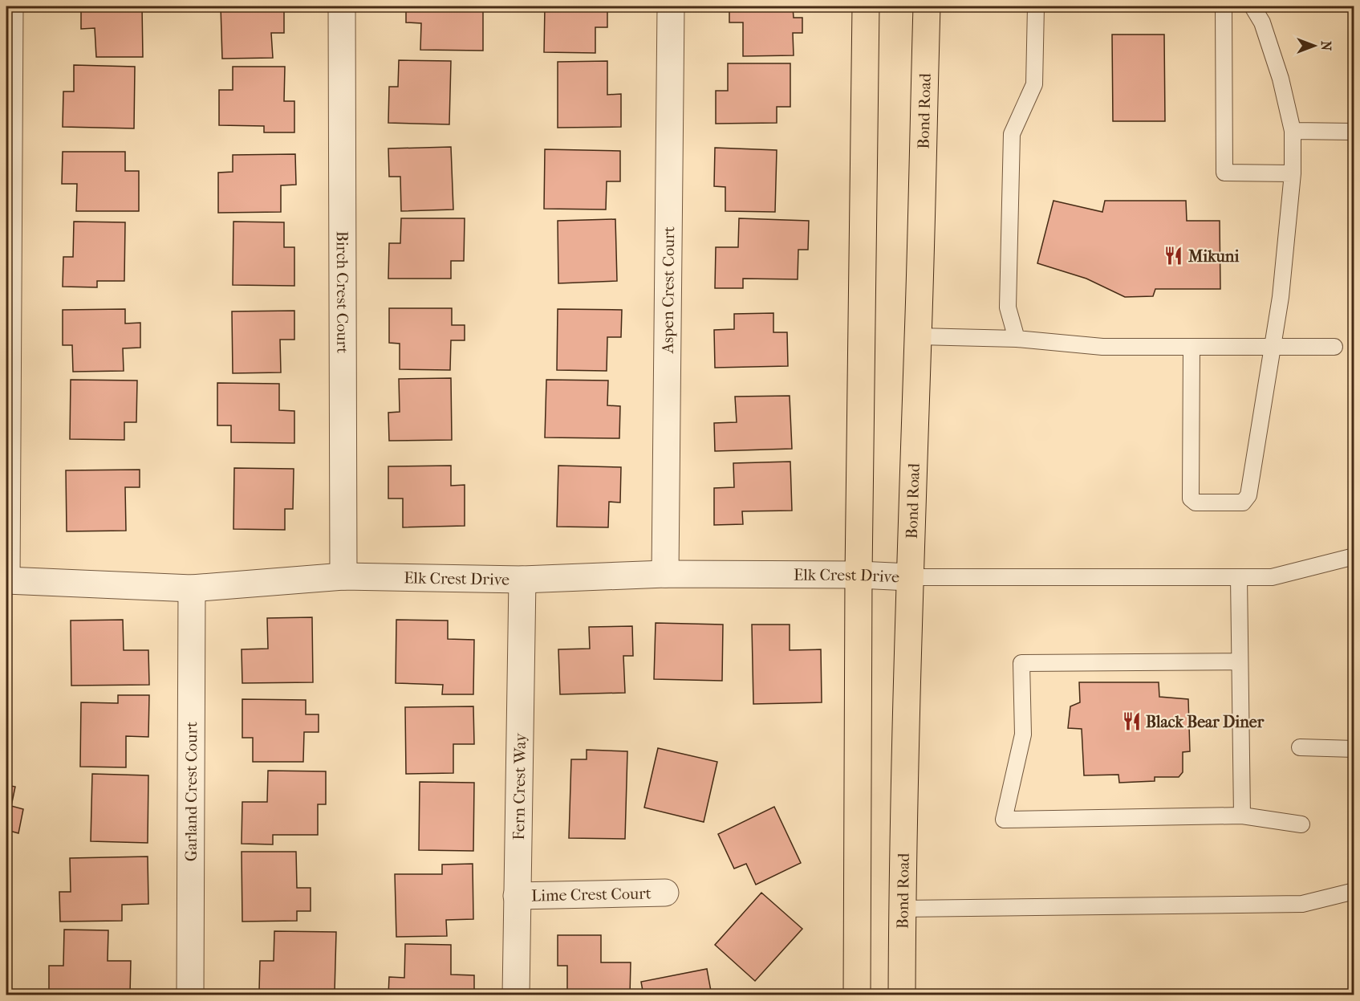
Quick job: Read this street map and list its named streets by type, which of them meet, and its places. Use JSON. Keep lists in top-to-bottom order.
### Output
{
  "streets": {
    "main road": ["Bond Road"],
    "street": [
      "Aspen Crest Court",
      "Birch Crest Court",
      "Elk Crest Drive",
      "Fern Crest Way",
      "Garland Crest Court",
      "Lime Crest Court"
    ]
  },
  "crossings": [
    ["Bond Road", "Elk Crest Drive"],
    ["Aspen Crest Court", "Elk Crest Drive"],
    ["Birch Crest Court", "Elk Crest Drive"],
    ["Elk Crest Drive", "Fern Crest Way"],
    ["Elk Crest Drive", "Garland Crest Court"],
    ["Fern Crest Way", "Lime Crest Court"]
  ],
  "places": {
    "restaurant": ["Mikuni", "Black Bear Diner"]
  },
  "north": "right"
}
